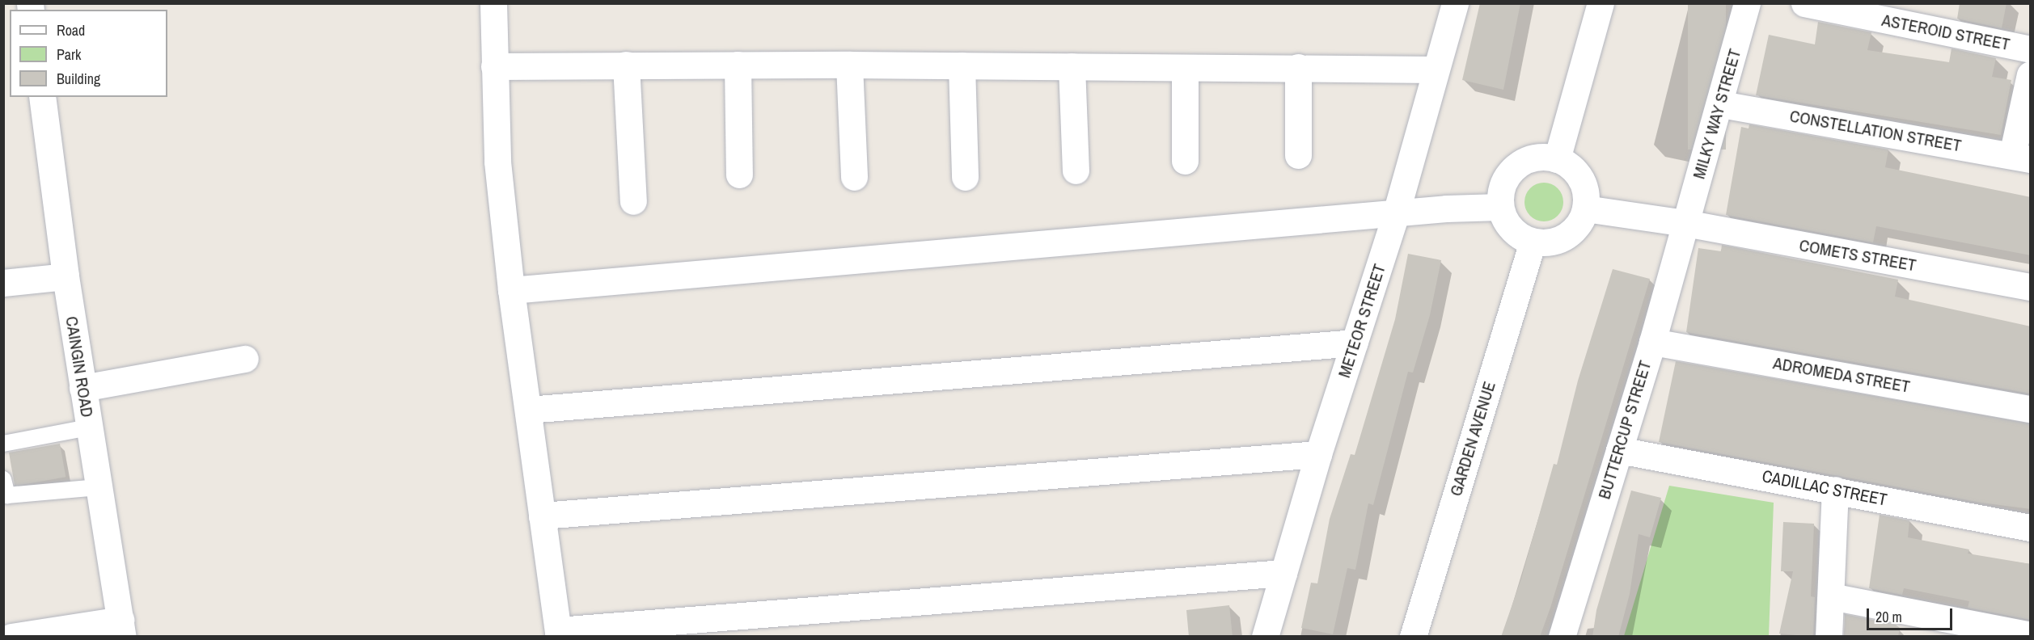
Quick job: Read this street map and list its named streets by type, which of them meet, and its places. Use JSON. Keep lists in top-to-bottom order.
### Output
{
  "streets": {
    "street": [
      "ASTEROID STREET",
      "MILKY WAY STREET",
      "CONSTELLATION STREET",
      "COMETS STREET",
      "METEOR STREET",
      "CAINGIN ROAD",
      "ADROMEDA STREET",
      "BUTTERCUP STREET",
      "GARDEN AVENUE",
      "CADILLAC STREET"
    ]
  },
  "crossings": [
    ["MILKY WAY STREET", "CONSTELLATION STREET"],
    ["MILKY WAY STREET", "COMETS STREET"],
    ["MILKY WAY STREET", "BUTTERCUP STREET"],
    ["COMETS STREET", "BUTTERCUP STREET"],
    ["COMETS STREET", "GARDEN AVENUE"],
    ["ADROMEDA STREET", "BUTTERCUP STREET"],
    ["BUTTERCUP STREET", "CADILLAC STREET"]
  ],
  "legend": ["Road", "Park", "Building"],
  "scale_bar": "20 m"
}
